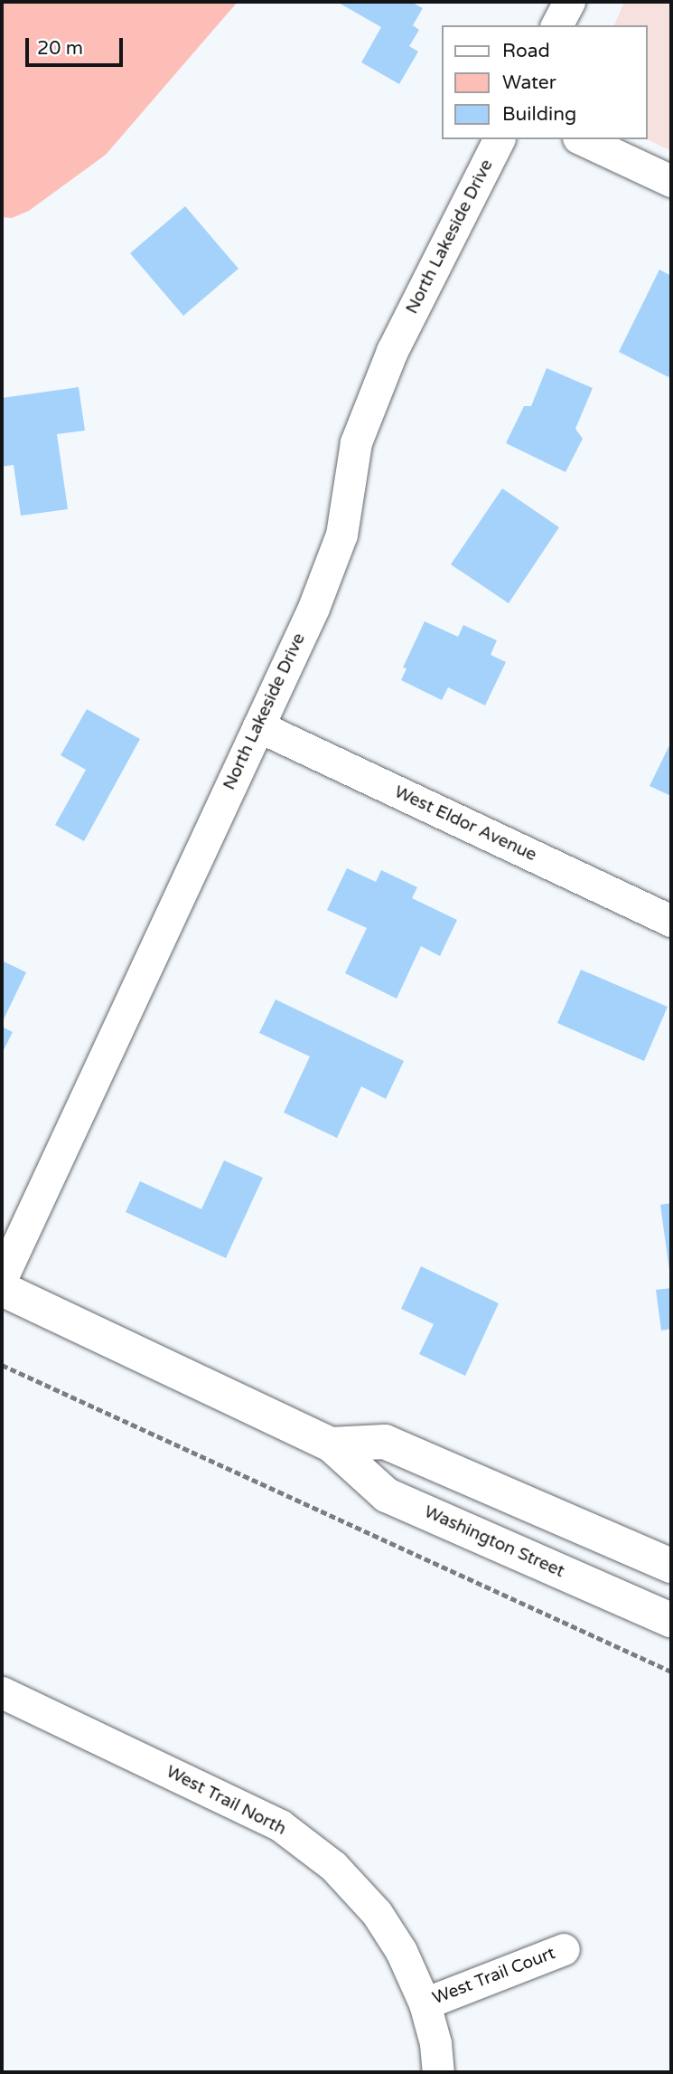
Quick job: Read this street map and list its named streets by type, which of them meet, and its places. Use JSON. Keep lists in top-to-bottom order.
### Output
{
  "streets": {
    "main road": ["Washington Street"],
    "street": [
      "North Lakeside Drive",
      "West Eldor Avenue",
      "West Trail North",
      "West Trail Court"
    ]
  },
  "crossings": [
    ["North Lakeside Drive", "West Eldor Avenue"],
    ["West Trail North", "West Trail Court"]
  ],
  "legend": ["Road", "Water", "Building"],
  "scale_bar": "20 m"
}
